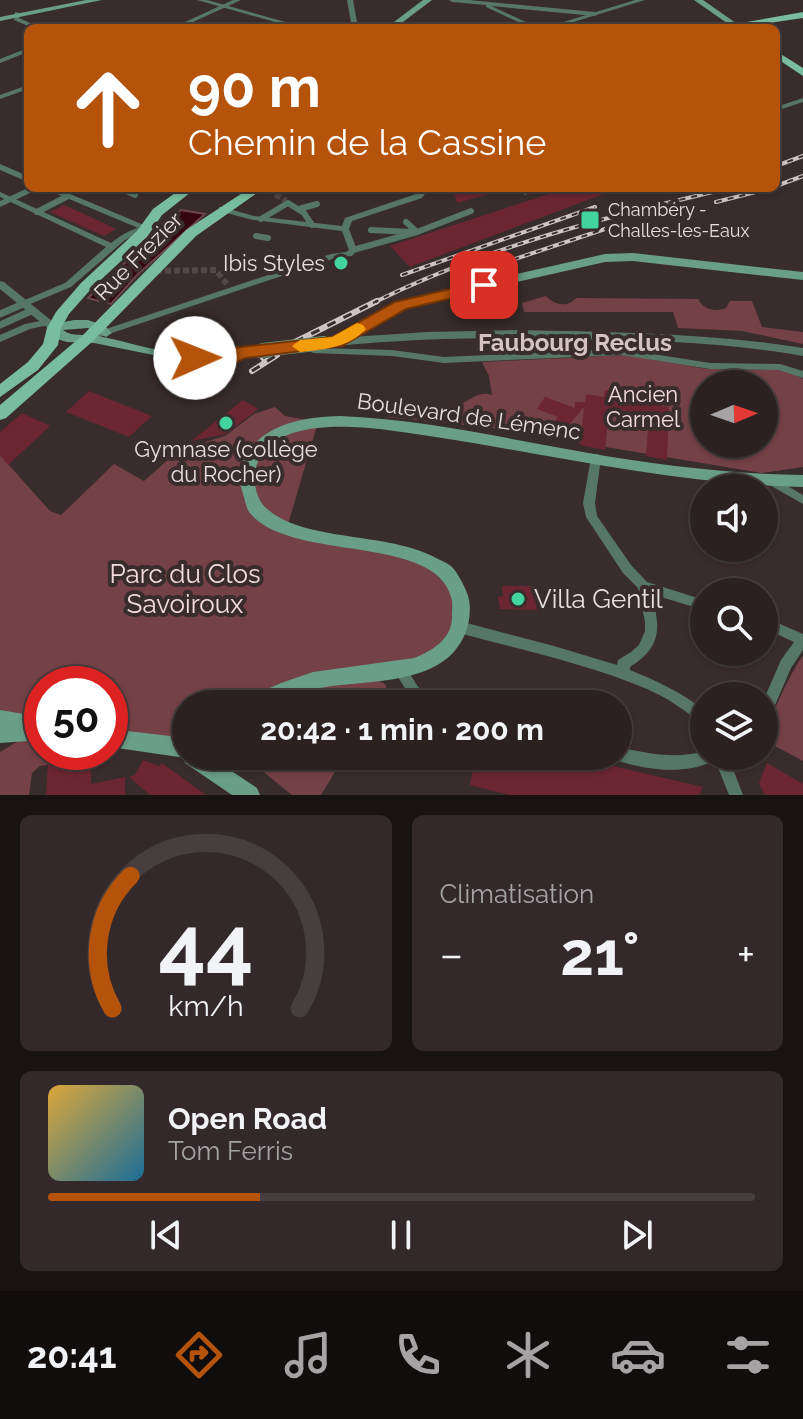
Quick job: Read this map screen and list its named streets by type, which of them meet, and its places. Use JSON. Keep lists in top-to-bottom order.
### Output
{
  "streets": {
    "main road": ["Rue Frezier", "Boulevard de Lémenc"]
  },
  "districts": ["Faubourg Reclus"],
  "parks": ["Ancien Carmel", "Parc du Clos Savoiroux"],
  "places": {
    "transit": ["Chambéry - Challes-les-Eaux"],
    "other": ["Ibis Styles", "Gymnase (collège du Rocher)", "Villa Gentil"]
  },
  "north": "right",
  "page": {
    "turn": ["90 m", "Chemin de la Cassine"],
    "limit": "50",
    "trip": "20:42 · 1 min · 200 m",
    "tile": "Climatisation",
    "heat": ["−", "21°", "+"],
    "song": ["Open Road", "Tom Ferris"],
    "tabs": "20:41",
    "gauge": ["44", "km/h"]
  }
}
